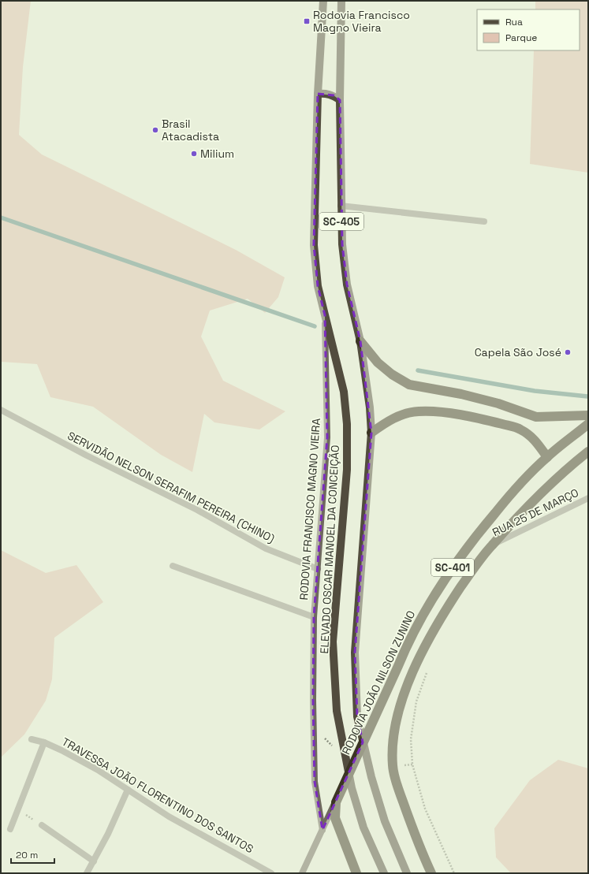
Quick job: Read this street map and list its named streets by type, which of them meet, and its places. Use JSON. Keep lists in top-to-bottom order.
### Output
{
  "streets": {
    "highway": ["SC-401", "RODOVIA JOÃO NILSON ZUNINO"],
    "main road": ["SC-405", "RODOVIA FRANCISCO MAGNO VIEIRA", "ELEVADO OSCAR MANOEL DA CONCEIÇÃO"],
    "street": ["SERVIDÃO NELSON SERAFIM PEREIRA (CHINO)", "RUA 25 DE MARÇO", "TRAVESSA JOÃO FLORENTINO DOS SANTOS"]
  },
  "crossings": [
    ["SERVIDÃO NELSON SERAFIM PEREIRA (CHINO)", "RODOVIA FRANCISCO MAGNO VIEIRA"],
    ["RODOVIA FRANCISCO MAGNO VIEIRA", "ELEVADO OSCAR MANOEL DA CONCEIÇÃO"],
    ["RUA 25 DE MARÇO", "SC-401"],
    ["SC-401", "RODOVIA JOÃO NILSON ZUNINO"]
  ],
  "places": {
    "transit": ["Rodovia Francisco Magno Vieira"],
    "other": ["Brasil Atacadista", "Milium", "Capela São José"]
  },
  "legend": ["Rua", "Parque"],
  "scale_bar": "20 m"
}
